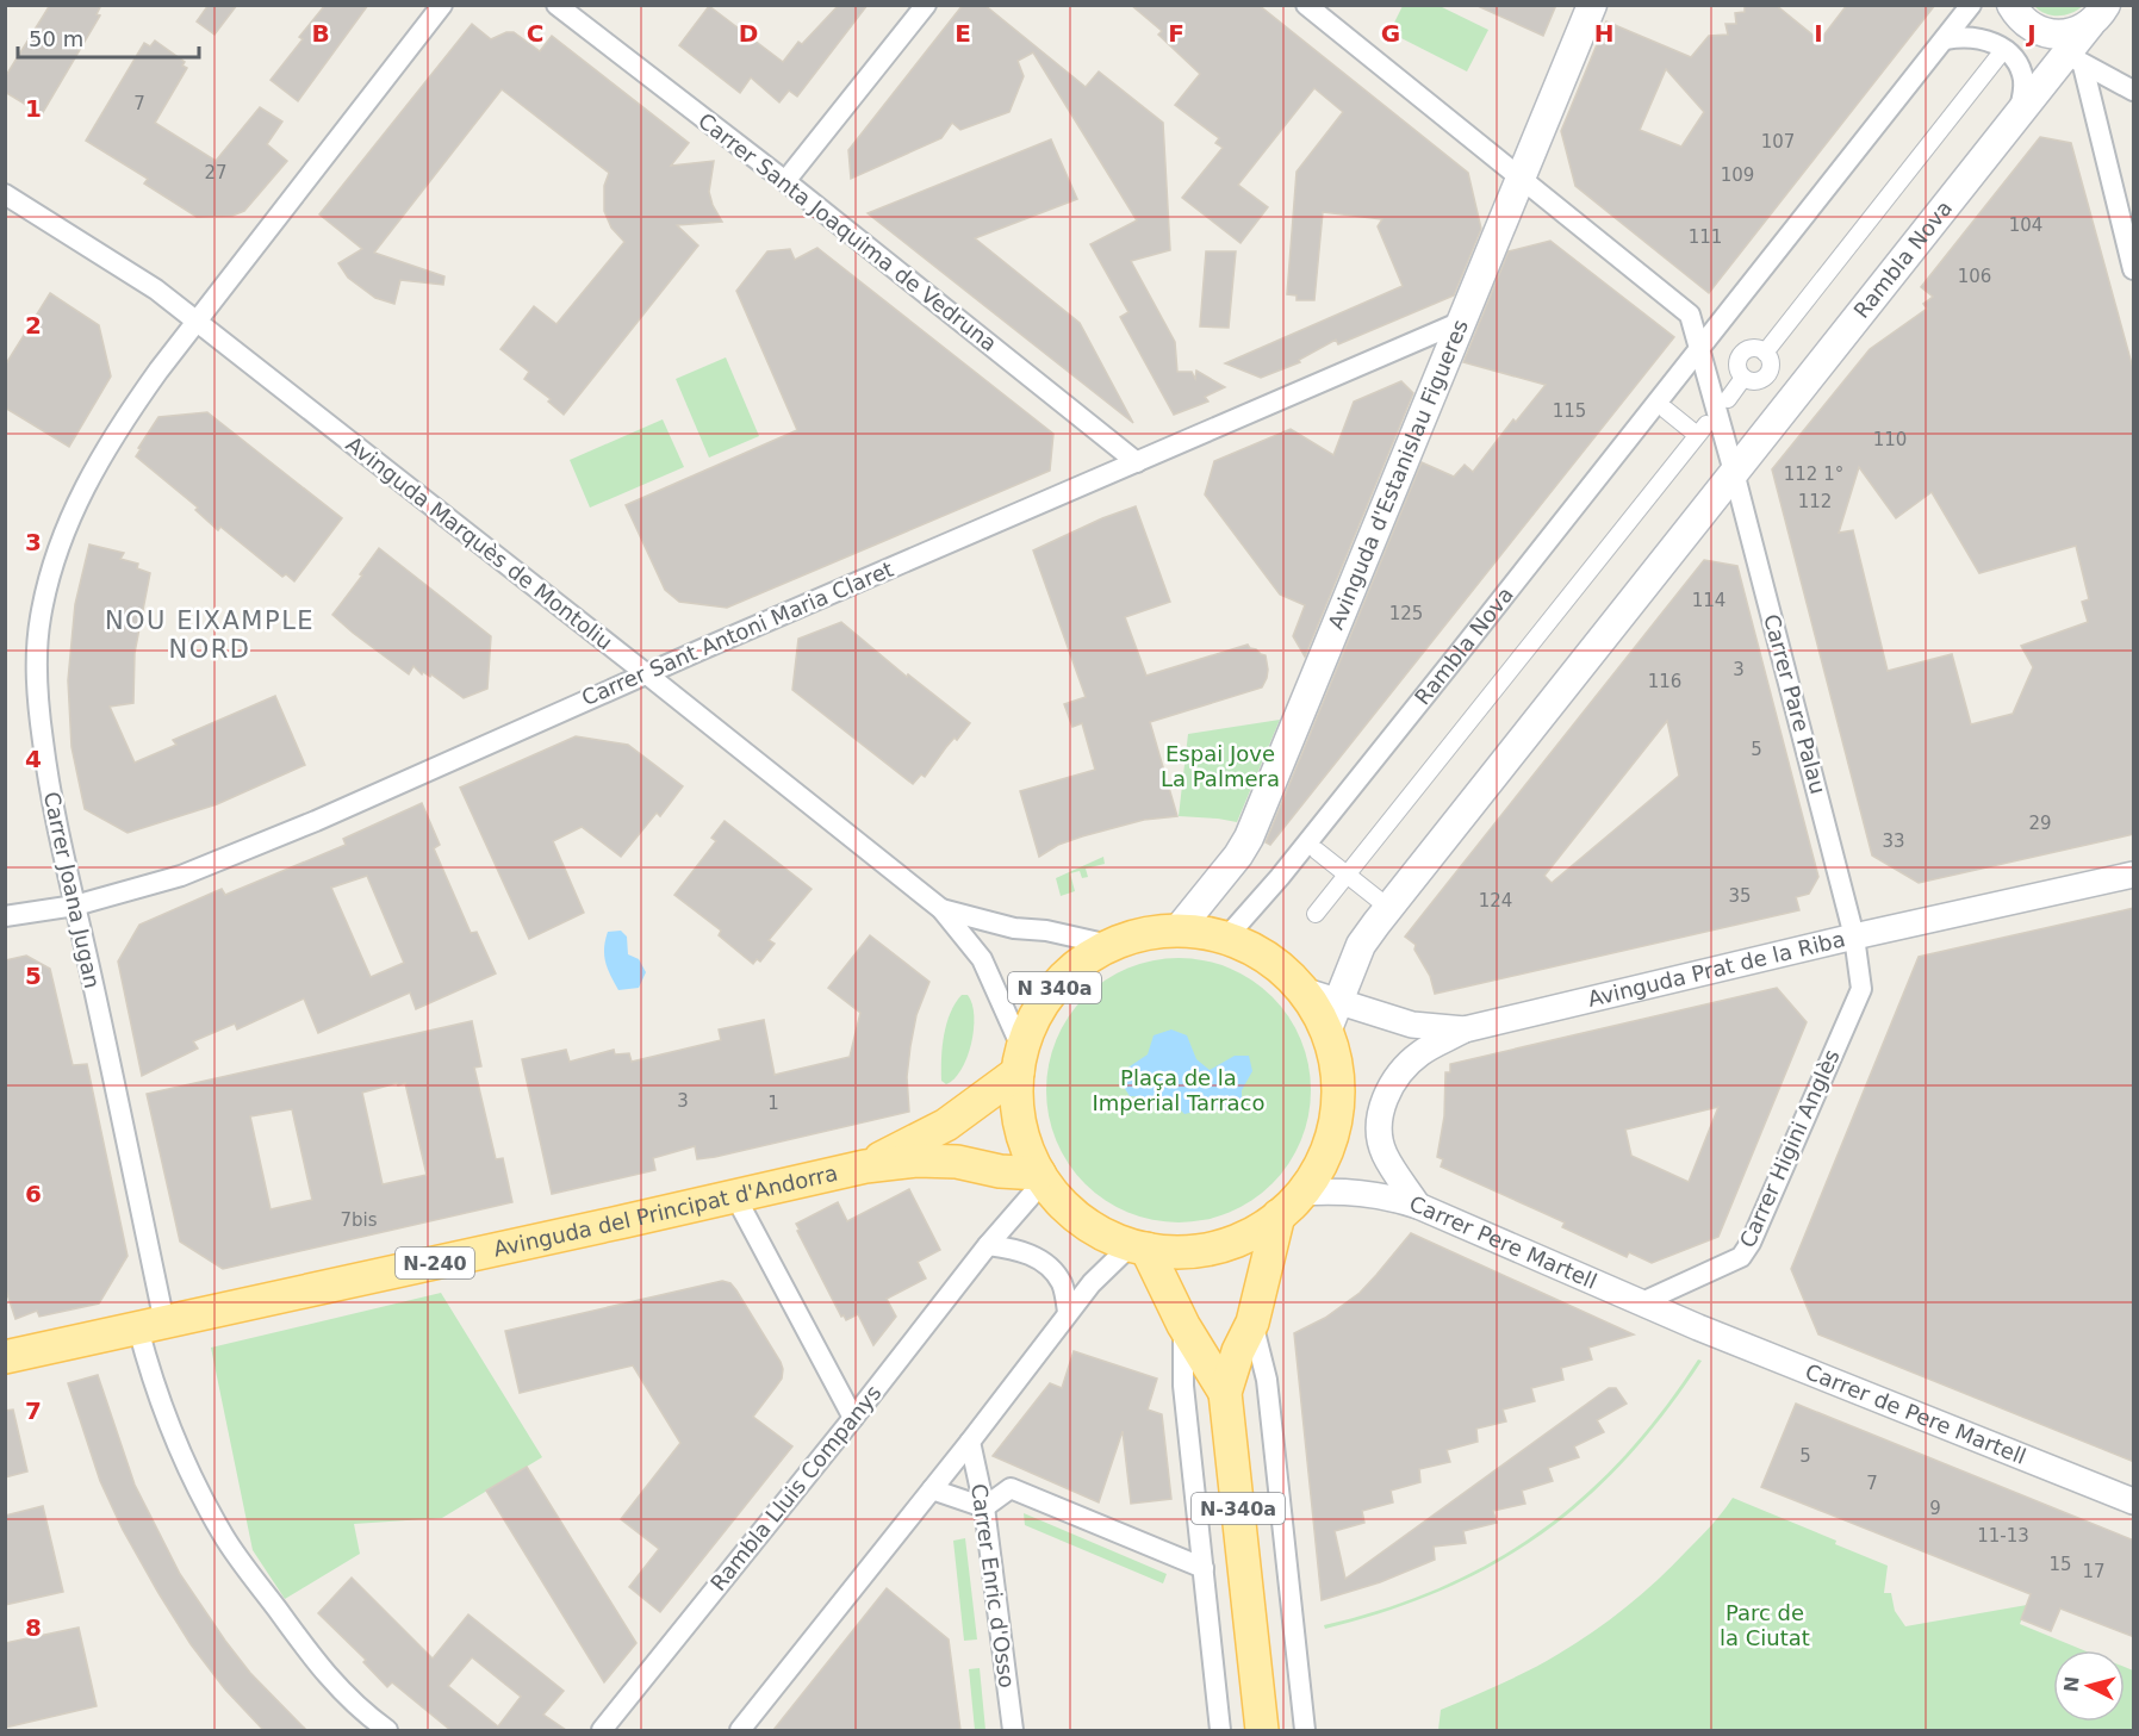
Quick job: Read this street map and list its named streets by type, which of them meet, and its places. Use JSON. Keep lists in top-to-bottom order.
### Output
{
  "streets": {
    "main road": [
      "Rambla Nova",
      "Avinguda d'Estanislau Figueres",
      "N 340a",
      "Avinguda del Principat d'Andorra",
      "N-240",
      "N-340a"
    ],
    "street": [
      "Carrer Santa Joaquima de Vedruna",
      "Avinguda Marquès de Montoliu",
      "Carrer Sant Antoni Maria Claret",
      "Carrer Pare Palau",
      "Carrer Joana Jugan",
      "Avinguda Prat de la Riba",
      "Carrer Higini Anglès",
      "Carrer Pere Martell",
      "Carrer de Pere Martell",
      "Rambla Lluis Companys",
      "Carrer Enric d'Osso"
    ]
  },
  "crossings": [
    ["Carrer Santa Joaquima de Vedruna", "Carrer Sant Antoni Maria Claret"],
    ["Rambla Nova", "Carrer Pare Palau"],
    ["Rambla Nova", "Avinguda Prat de la Riba"],
    ["Rambla Nova", "N 340a"],
    ["Avinguda d'Estanislau Figueres", "Carrer Sant Antoni Maria Claret"],
    ["Avinguda d'Estanislau Figueres", "N 340a"],
    ["Avinguda Marquès de Montoliu", "Carrer Sant Antoni Maria Claret"],
    ["Avinguda Marquès de Montoliu", "Carrer Joana Jugan"],
    ["Avinguda Marquès de Montoliu", "N 340a"],
    ["Avinguda Marquès de Montoliu", "Avinguda del Principat d'Andorra"],
    ["Carrer Sant Antoni Maria Claret", "Carrer Joana Jugan"],
    ["Carrer Pare Palau", "Avinguda Prat de la Riba"],
    ["Carrer Pare Palau", "Carrer Higini Anglès"],
    ["Carrer Joana Jugan", "Avinguda del Principat d'Andorra"],
    ["Avinguda Prat de la Riba", "N 340a"],
    ["Avinguda Prat de la Riba", "Carrer Higini Anglès"],
    ["N 340a", "Avinguda del Principat d'Andorra"],
    ["N 340a", "Carrer Pere Martell"],
    ["N 340a", "Rambla Lluis Companys"],
    ["N 340a", "N-340a"],
    ["Carrer Higini Anglès", "Carrer Pere Martell"],
    ["Avinguda del Principat d'Andorra", "Rambla Lluis Companys"],
    ["Carrer Pere Martell", "Carrer de Pere Martell"]
  ],
  "districts": ["NOU EIXAMPLE NORD"],
  "parks": ["Espai Jove La Palmera", "Plaça de la Imperial Tarraco", "Parc de la Ciutat"],
  "house_numbers": [
    "7",
    "107",
    "27",
    "109",
    "104",
    "111",
    "106",
    "115",
    "110",
    "112 1°",
    "112",
    "114",
    "125",
    "3",
    "116",
    "5",
    "29",
    "33",
    "35",
    "124",
    "3",
    "1",
    "7bis",
    "5",
    "7",
    "9",
    "11-13",
    "15",
    "17"
  ],
  "scale_bar": "50 m",
  "north": "left",
  "grid": {
    "columns": [
      "B",
      "C",
      "D",
      "E",
      "F",
      "G",
      "H",
      "I",
      "J"
    ],
    "rows": [
      "1",
      "2",
      "3",
      "4",
      "5",
      "6",
      "7",
      "8"
    ]
  }
}
